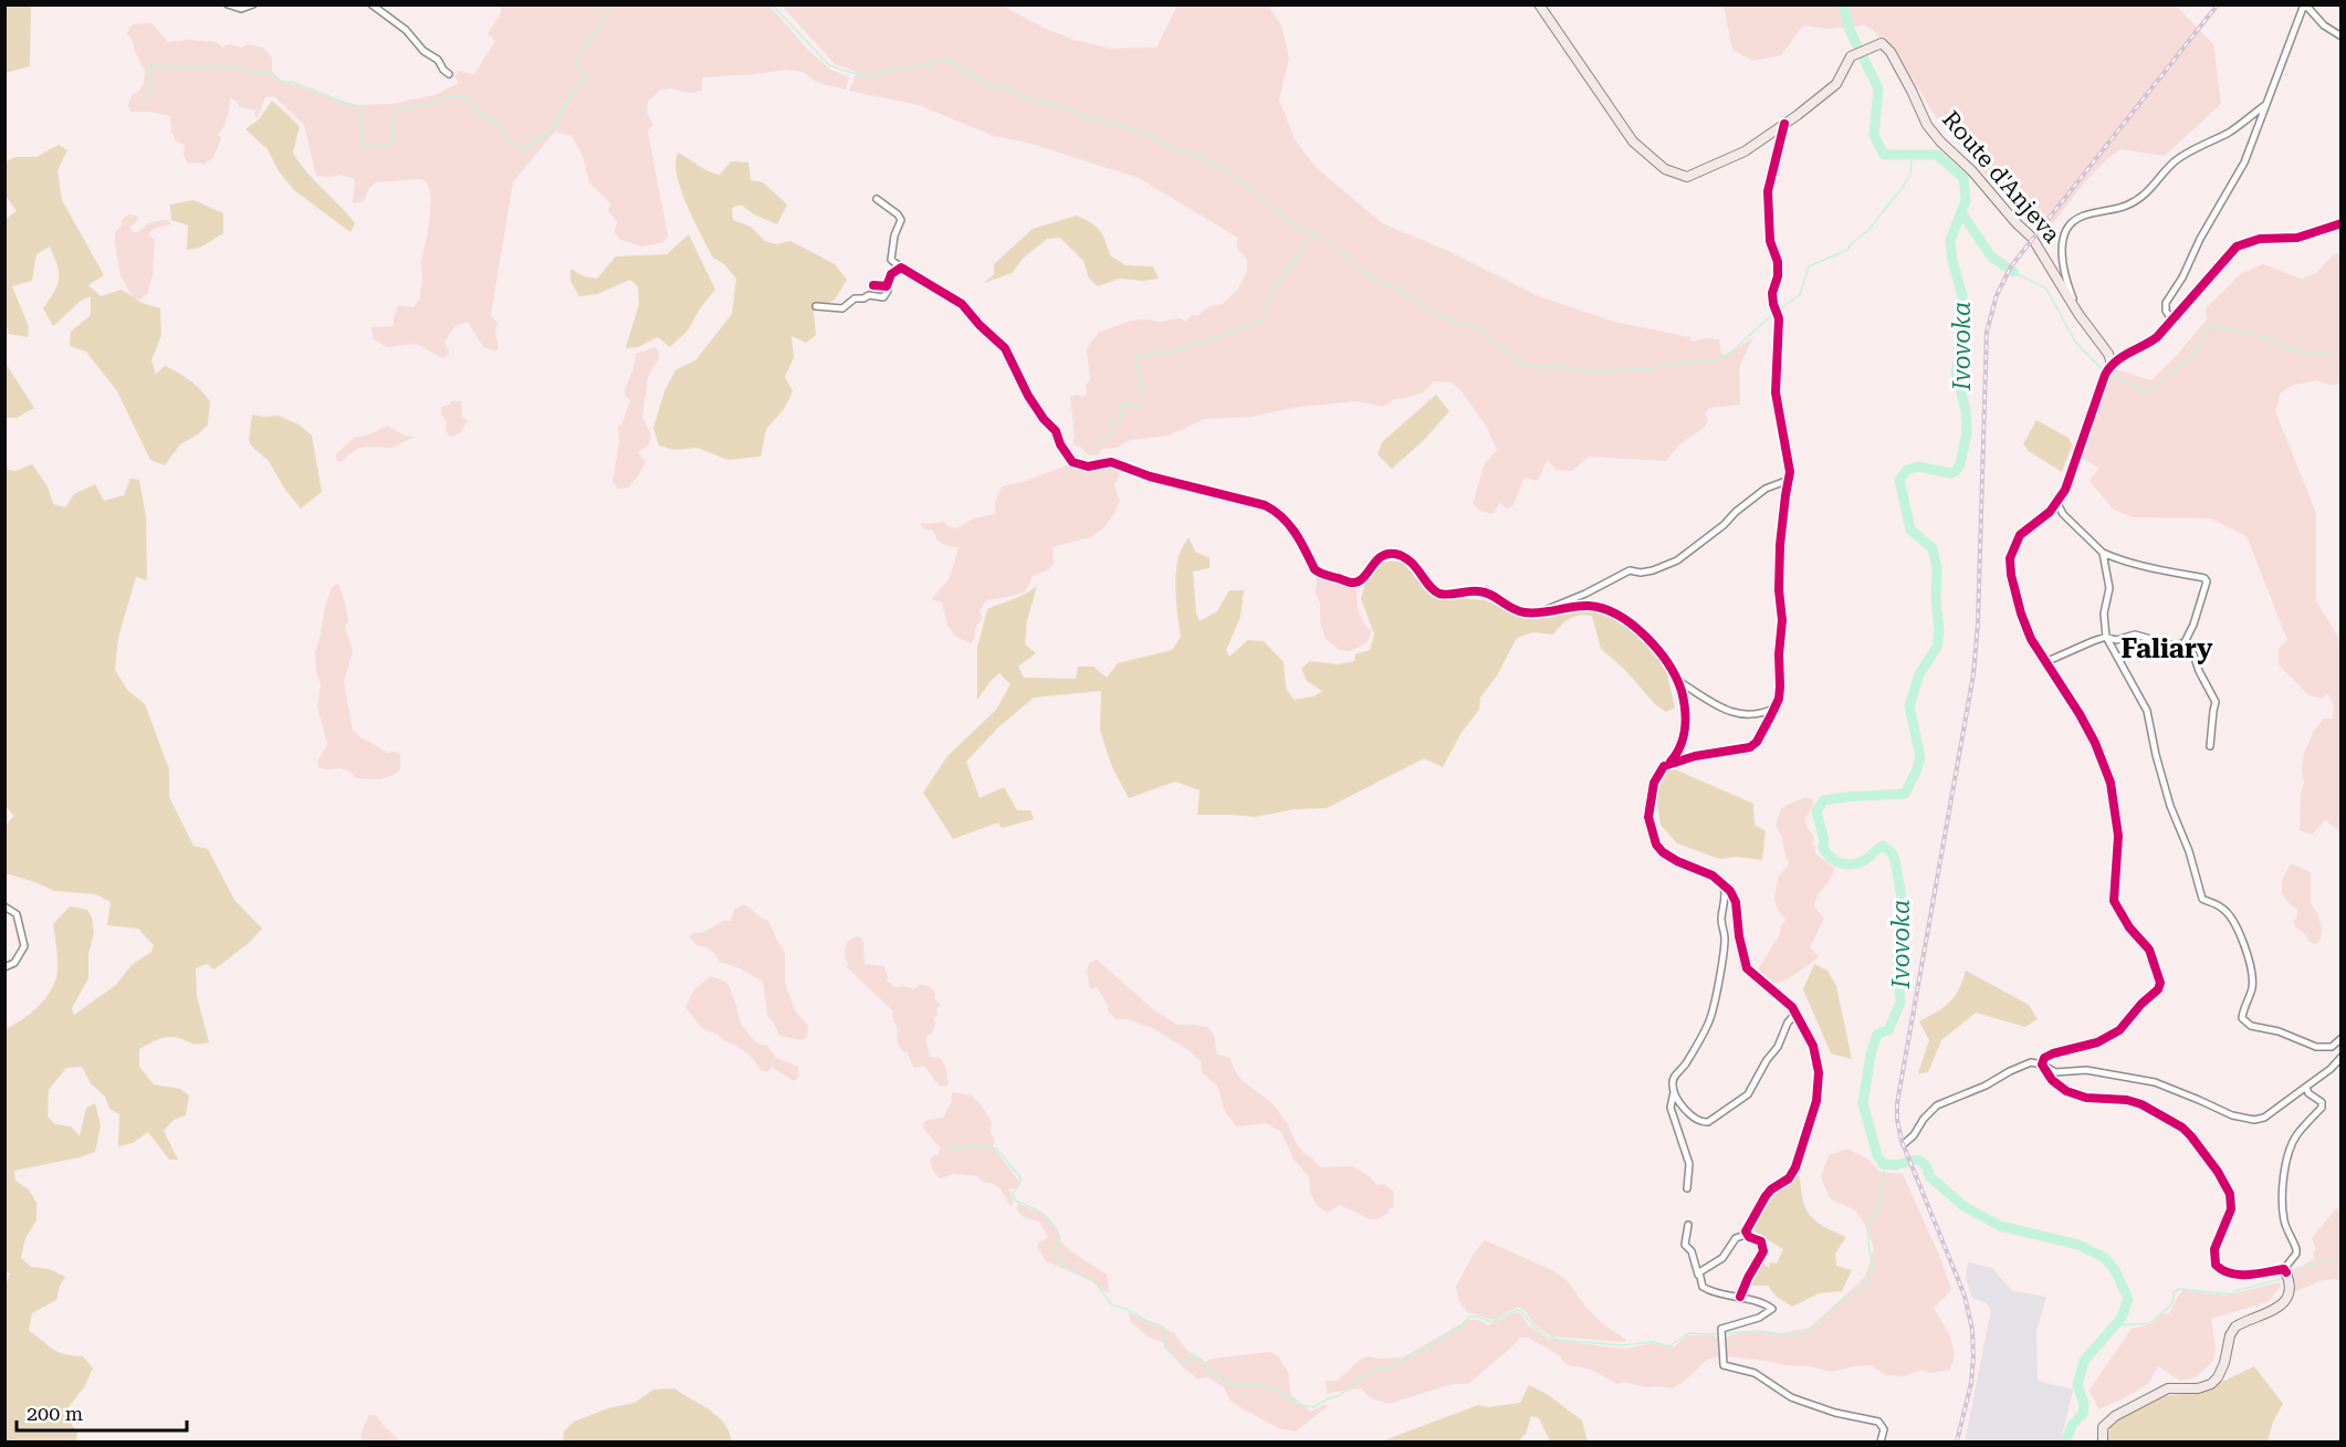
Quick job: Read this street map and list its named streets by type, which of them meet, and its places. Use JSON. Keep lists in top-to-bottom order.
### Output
{
  "streets": {
    "street": ["Route d'Anjeva"]
  },
  "districts": ["Faliary"],
  "water": ["Ivovoka"],
  "scale_bar": "200 m"
}
